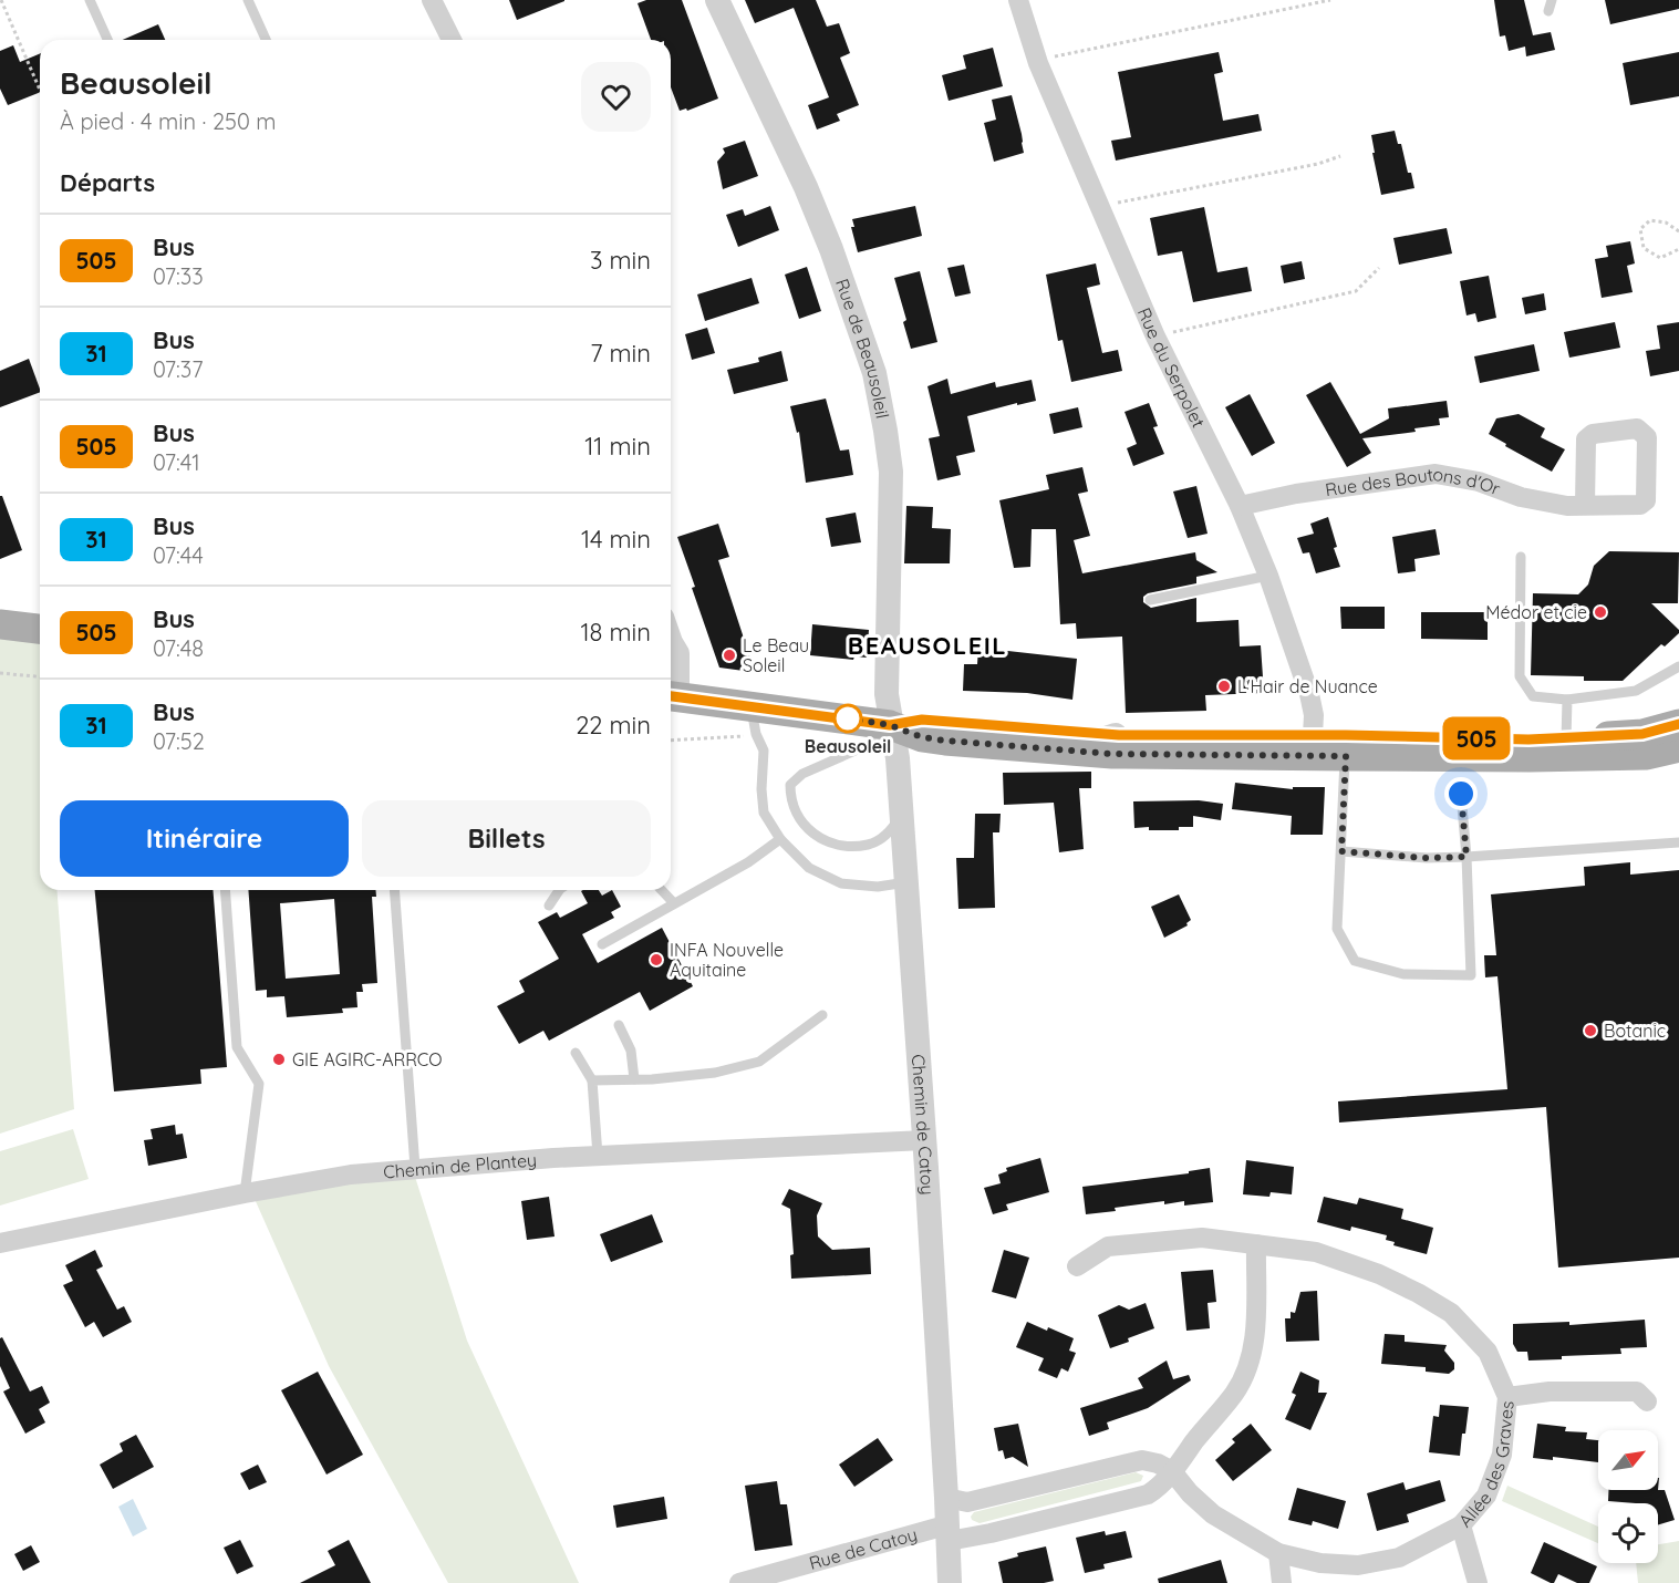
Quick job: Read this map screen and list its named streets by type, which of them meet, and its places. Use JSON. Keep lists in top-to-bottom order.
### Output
{
  "streets": {
    "street": [
      "Rue de Beausoleil",
      "Rue du Serpolet",
      "Rue des Boutons d'Or",
      "Chemin de Catoy",
      "Chemin de Plantey",
      "Allée des Graves",
      "Rue de Catoy"
    ]
  },
  "crossings": [
    ["Rue de Beausoleil", "Chemin de Catoy"],
    ["Rue du Serpolet", "Rue des Boutons d'Or"],
    ["Chemin de Catoy", "Chemin de Plantey"],
    ["Chemin de Catoy", "Rue de Catoy"]
  ],
  "districts": ["BEAUSOLEIL"],
  "places": [
    "Médor et cie",
    "Le Beau Soleil",
    "L'Hair de Nuance",
    "Beausoleil",
    "INFA Nouvelle Aquitaine",
    "Botanic",
    "GIE AGIRC-ARRCO"
  ],
  "lines": ["bus line 505"],
  "north": "top right",
  "page": {
    "on_map": "505",
    "heading": [
      ["Beausoleil", "À pied · 4 min · 250 m"],
      "Départs"
    ],
    "list": [
      {
        "mark": "505",
        "name": "Bus",
        "note": "07:33",
        "value": "3 min"
      },
      {
        "mark": "31",
        "name": "Bus",
        "note": "07:37",
        "value": "7 min"
      },
      {
        "mark": "505",
        "name": "Bus",
        "note": "07:41",
        "value": "11 min"
      },
      {
        "mark": "31",
        "name": "Bus",
        "note": "07:44",
        "value": "14 min"
      },
      {
        "mark": "505",
        "name": "Bus",
        "note": "07:48",
        "value": "18 min"
      },
      {
        "mark": "31",
        "name": "Bus",
        "note": "07:52",
        "value": "22 min"
      }
    ],
    "buttons": ["Itinéraire", "Billets"]
  }
}
